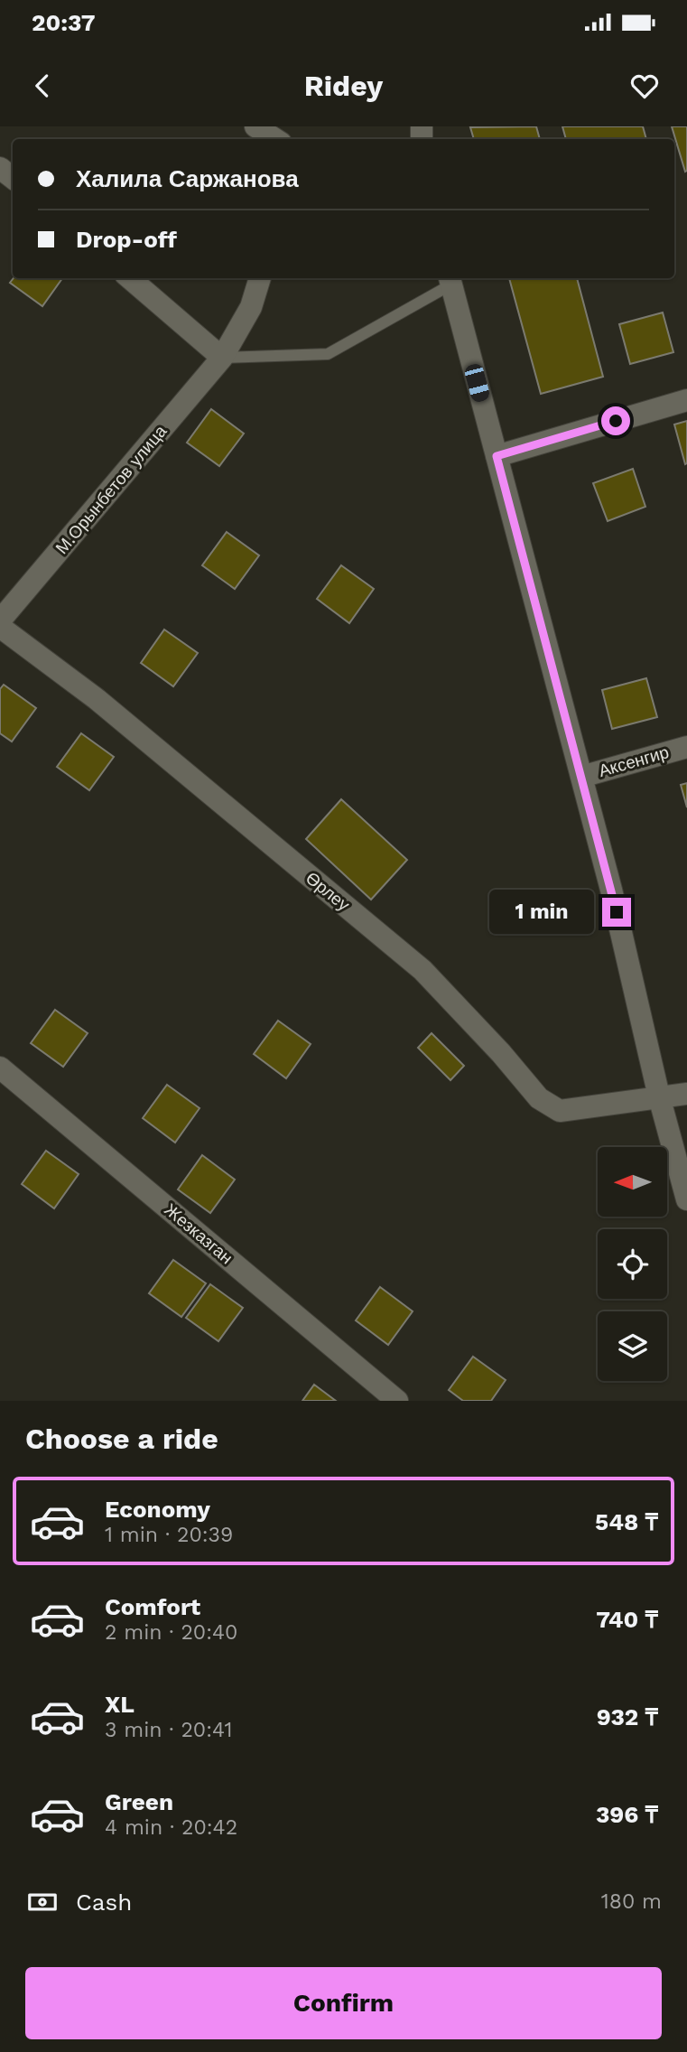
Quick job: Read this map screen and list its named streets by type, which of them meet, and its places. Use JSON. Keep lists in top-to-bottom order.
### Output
{
  "streets": {
    "street": [
      "М.Орынбетов улица",
      "Аксенгир",
      "Өрлеу",
      "Жезказган"
    ]
  },
  "north": "left",
  "page": {
    "status": "20:37",
    "header": "Ridey",
    "banner": ["Халила Саржанова", "Drop-off"],
    "bubble": "1 min",
    "heading": "Choose a ride",
    "list": [
      {
        "name": "Economy",
        "note": "1 min · 20:39",
        "value": "548 ₸"
      },
      {
        "name": "Comfort",
        "note": "2 min · 20:40",
        "value": "740 ₸"
      },
      {
        "name": "XL",
        "note": "3 min · 20:41",
        "value": "932 ₸"
      },
      {
        "name": "Green",
        "note": "4 min · 20:42",
        "value": "396 ₸"
      }
    ],
    "pay": ["Cash", "180 m"],
    "buttons": "Confirm"
  }
}
